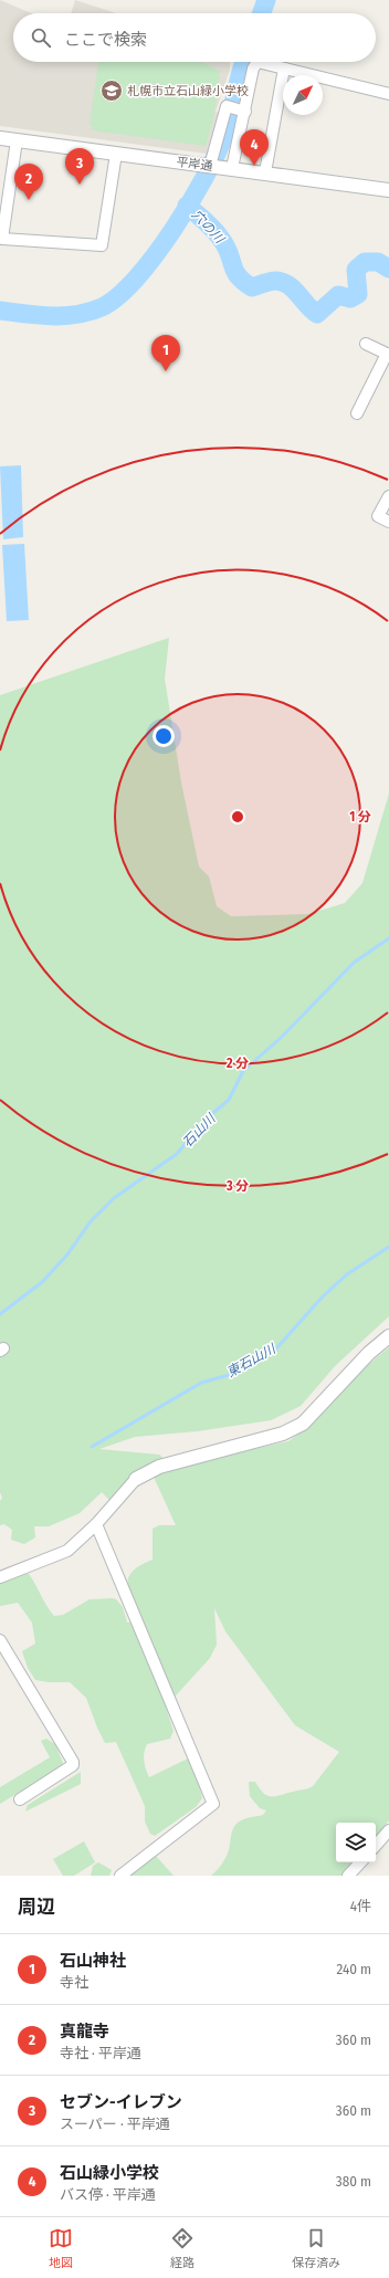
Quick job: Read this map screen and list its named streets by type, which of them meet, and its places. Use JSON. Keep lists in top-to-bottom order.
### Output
{
  "streets": {
    "street": ["平岸通"]
  },
  "water": ["穴の川", "石山川", "東石山川"],
  "places": {
    "school or university": ["札幌市立石山緑小学校"]
  },
  "north": "top right",
  "page": {
    "search": "ここで検索",
    "pins": [
      "4",
      "3",
      "2",
      "1"
    ],
    "heading": ["周辺", "4件"],
    "list": [
      {
        "mark": "1",
        "name": "石山神社",
        "note": "寺社",
        "value": "240 m"
      },
      {
        "mark": "2",
        "name": "真龍寺",
        "note": "寺社 · 平岸通",
        "value": "360 m"
      },
      {
        "mark": "3",
        "name": "セブン-イレブン",
        "note": "スーパー · 平岸通",
        "value": "360 m"
      },
      {
        "mark": "4",
        "name": "石山緑小学校",
        "note": "バス停 · 平岸通",
        "value": "380 m"
      }
    ],
    "nav": ["地図", "経路", "保存済み"]
  },
  "rings": ["1 分", "2 分", "3 分"]
}
